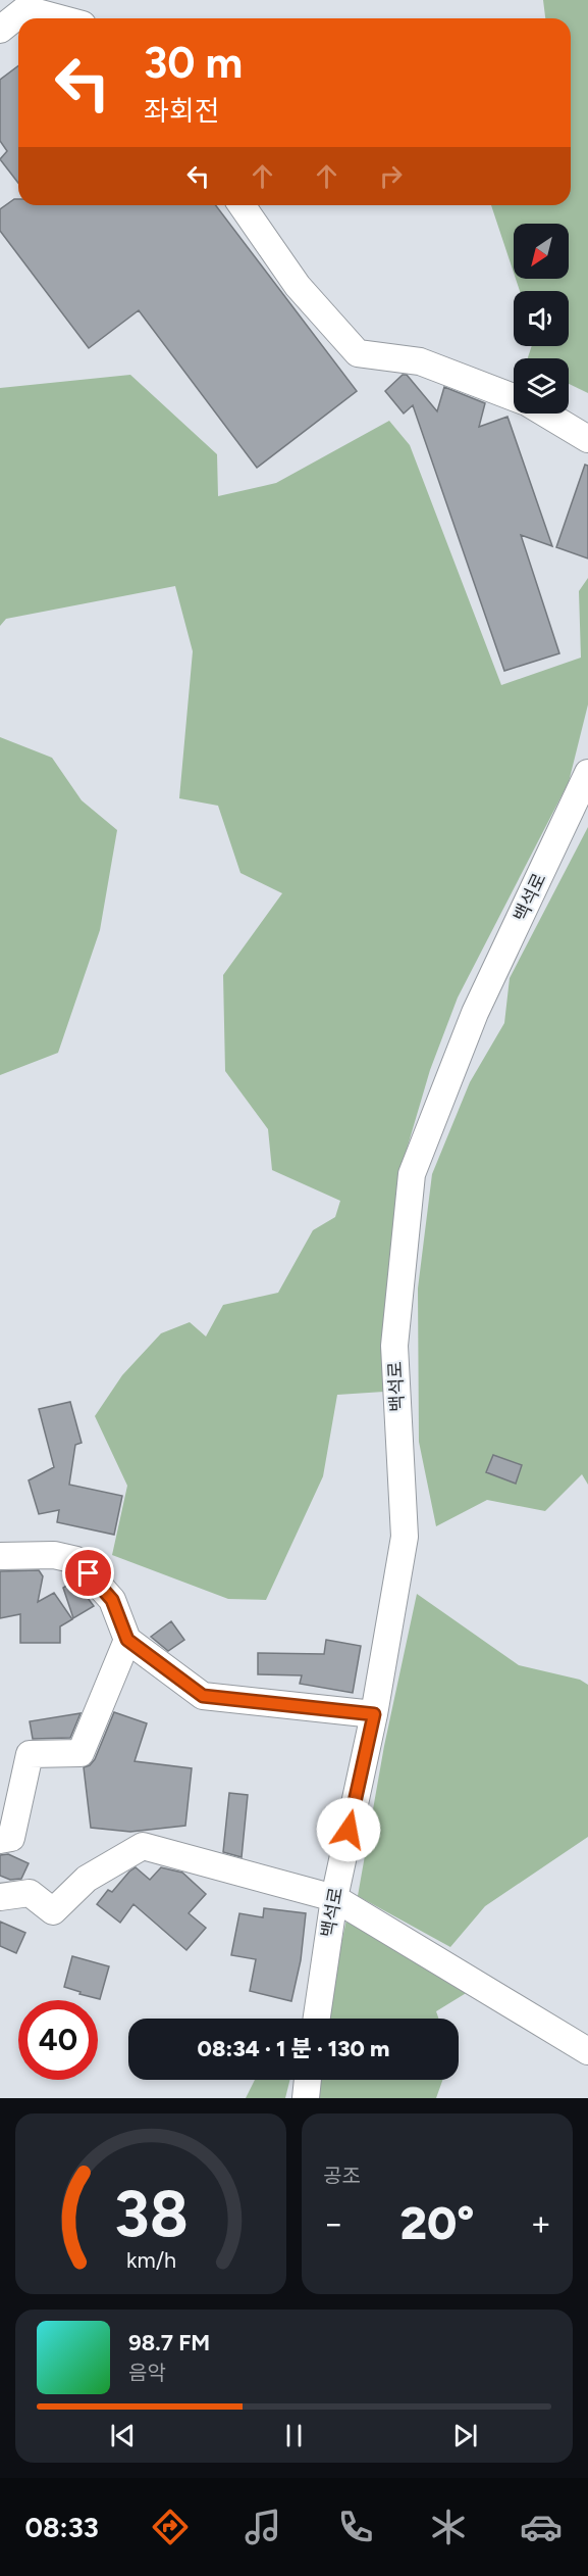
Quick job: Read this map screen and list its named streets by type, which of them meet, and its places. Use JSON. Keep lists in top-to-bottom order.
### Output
{
  "streets": {
    "street": ["백석로"]
  },
  "north": "bottom left",
  "page": {
    "turn": ["30 m", "좌회전"],
    "limit": "40",
    "trip": "08:34 · 1 분 · 130 m",
    "tile": "공조",
    "heat": ["−", "20°", "+"],
    "song": ["98.7 FM", "음악"],
    "tabs": "08:33",
    "gauge": ["38", "km/h"]
  }
}
